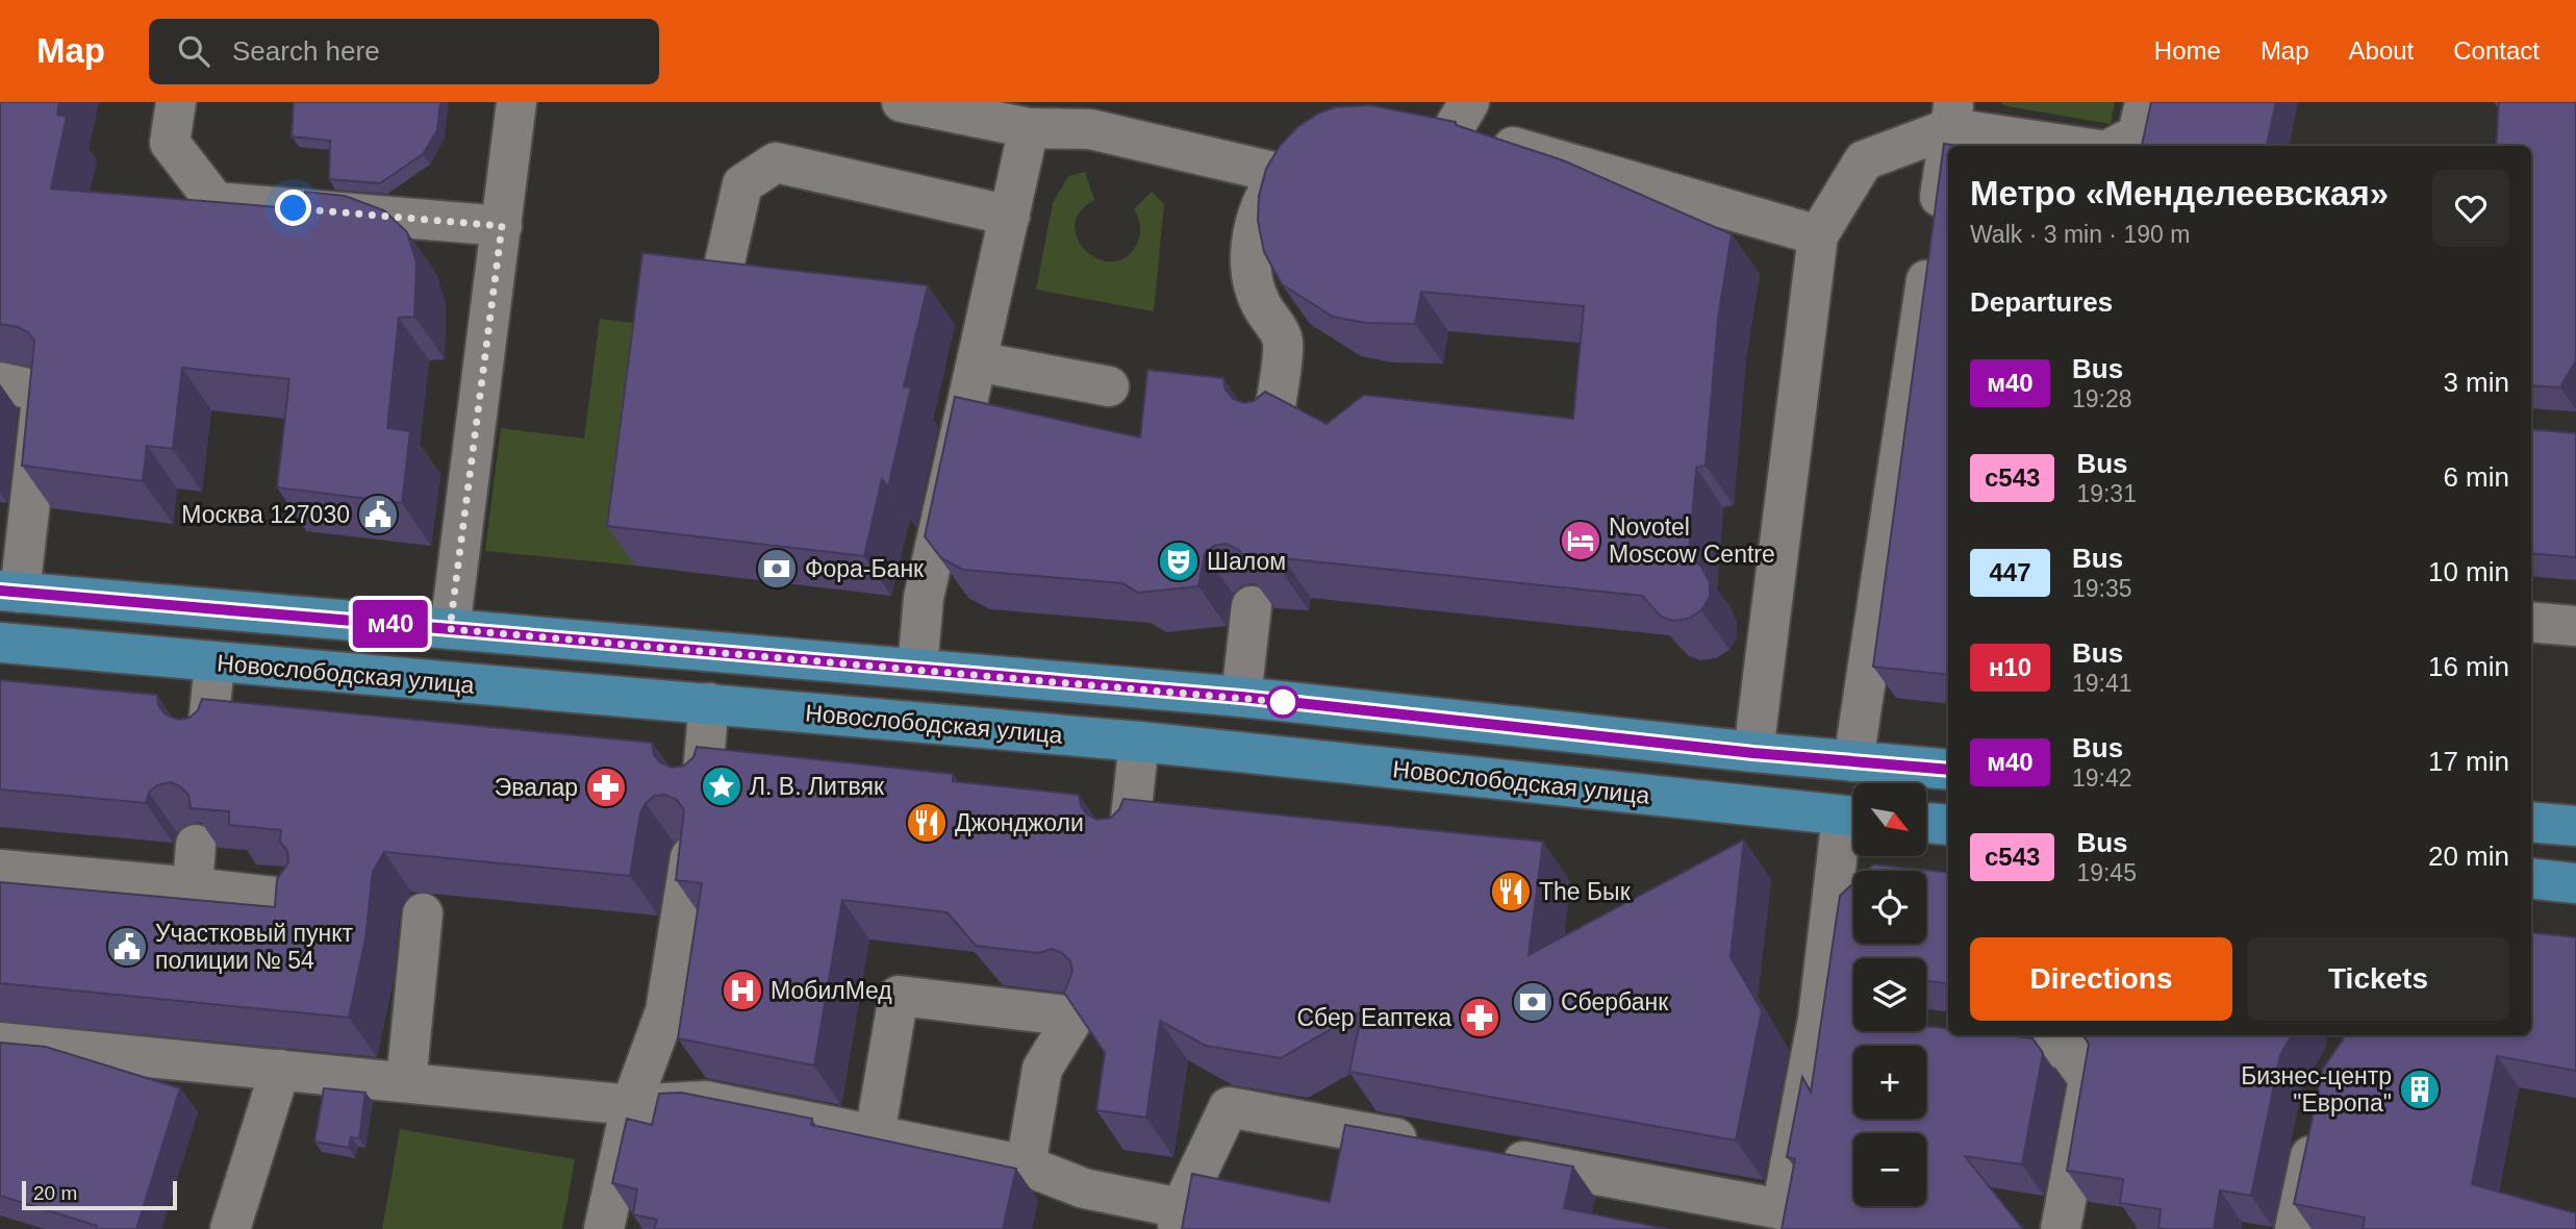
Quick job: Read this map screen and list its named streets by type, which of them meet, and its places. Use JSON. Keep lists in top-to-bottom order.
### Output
{
  "streets": {
    "main road": ["Новослободская улица"]
  },
  "places": {
    "public building": ["Москва 127030", "Участковый пункт полиции № 54"],
    "hotel": ["Novotel Moscow Centre"],
    "theatre": ["Шалом"],
    "bank": ["Фора-Банк", "Сбербанк"],
    "place": ["Л. В. Литвяк"],
    "pharmacy": ["Эвалар", "Сбер Еаптека"],
    "restaurant": ["Джонджоли", "The Бык"],
    "hospital": ["МобилМед"],
    "building": ["Бизнес-центр \"Европа\""]
  },
  "lines": ["bus line м40"],
  "scale_bar": "20 m",
  "north": "bottom right",
  "page": {
    "header": "Map",
    "search": "Search here",
    "nav": [
      "Home",
      "Map",
      "About",
      "Contact"
    ],
    "on_map": "м40",
    "heading": [
      ["Метро «Менделеевская»", "Walk · 3 min · 190 m"],
      "Departures"
    ],
    "list": [
      {
        "mark": "м40",
        "name": "Bus",
        "note": "19:28",
        "value": "3 min"
      },
      {
        "mark": "с543",
        "name": "Bus",
        "note": "19:31",
        "value": "6 min"
      },
      {
        "mark": "447",
        "name": "Bus",
        "note": "19:35",
        "value": "10 min"
      },
      {
        "mark": "н10",
        "name": "Bus",
        "note": "19:41",
        "value": "16 min"
      },
      {
        "mark": "м40",
        "name": "Bus",
        "note": "19:42",
        "value": "17 min"
      },
      {
        "mark": "с543",
        "name": "Bus",
        "note": "19:45",
        "value": "20 min"
      }
    ],
    "map_buttons": ["+", "−"],
    "buttons": ["Directions", "Tickets"],
    "scale": "20 m"
  }
}
